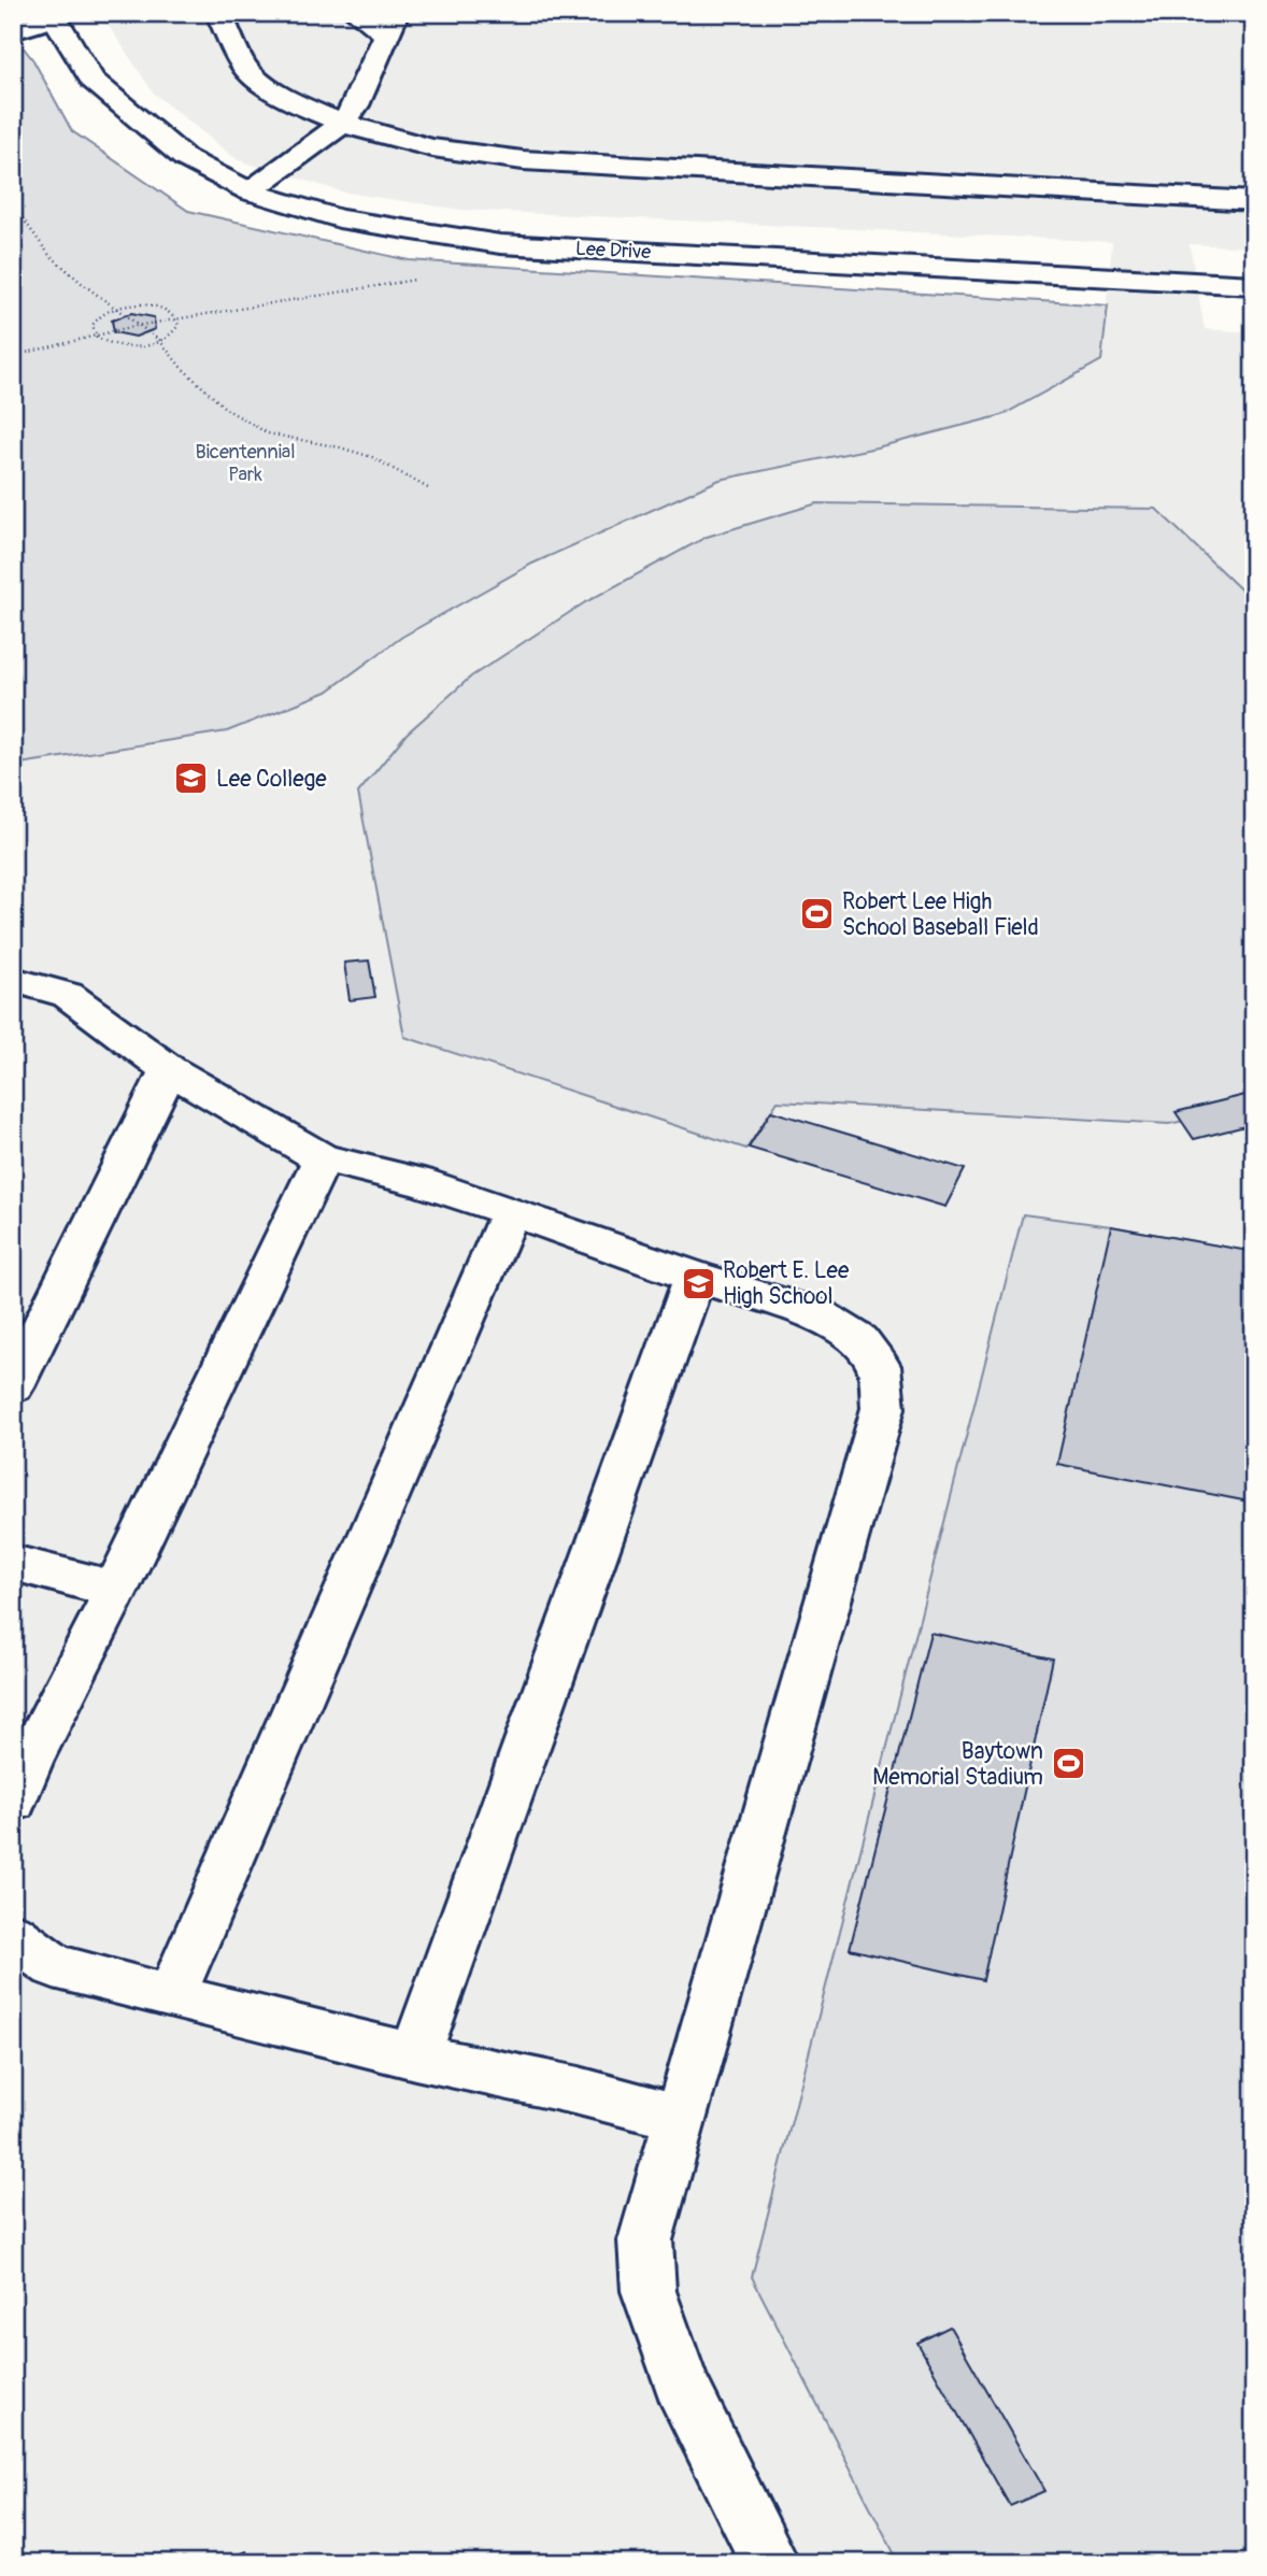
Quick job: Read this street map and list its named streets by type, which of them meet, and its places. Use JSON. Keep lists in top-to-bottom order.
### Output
{
  "streets": {
    "main road": ["Lee Drive"]
  },
  "parks": ["Bicentennial Park"],
  "places": {
    "school or university": ["Lee College", "Robert E. Lee High School"],
    "sports": ["Robert Lee High School Baseball Field", "Baytown Memorial Stadium"]
  }
}
